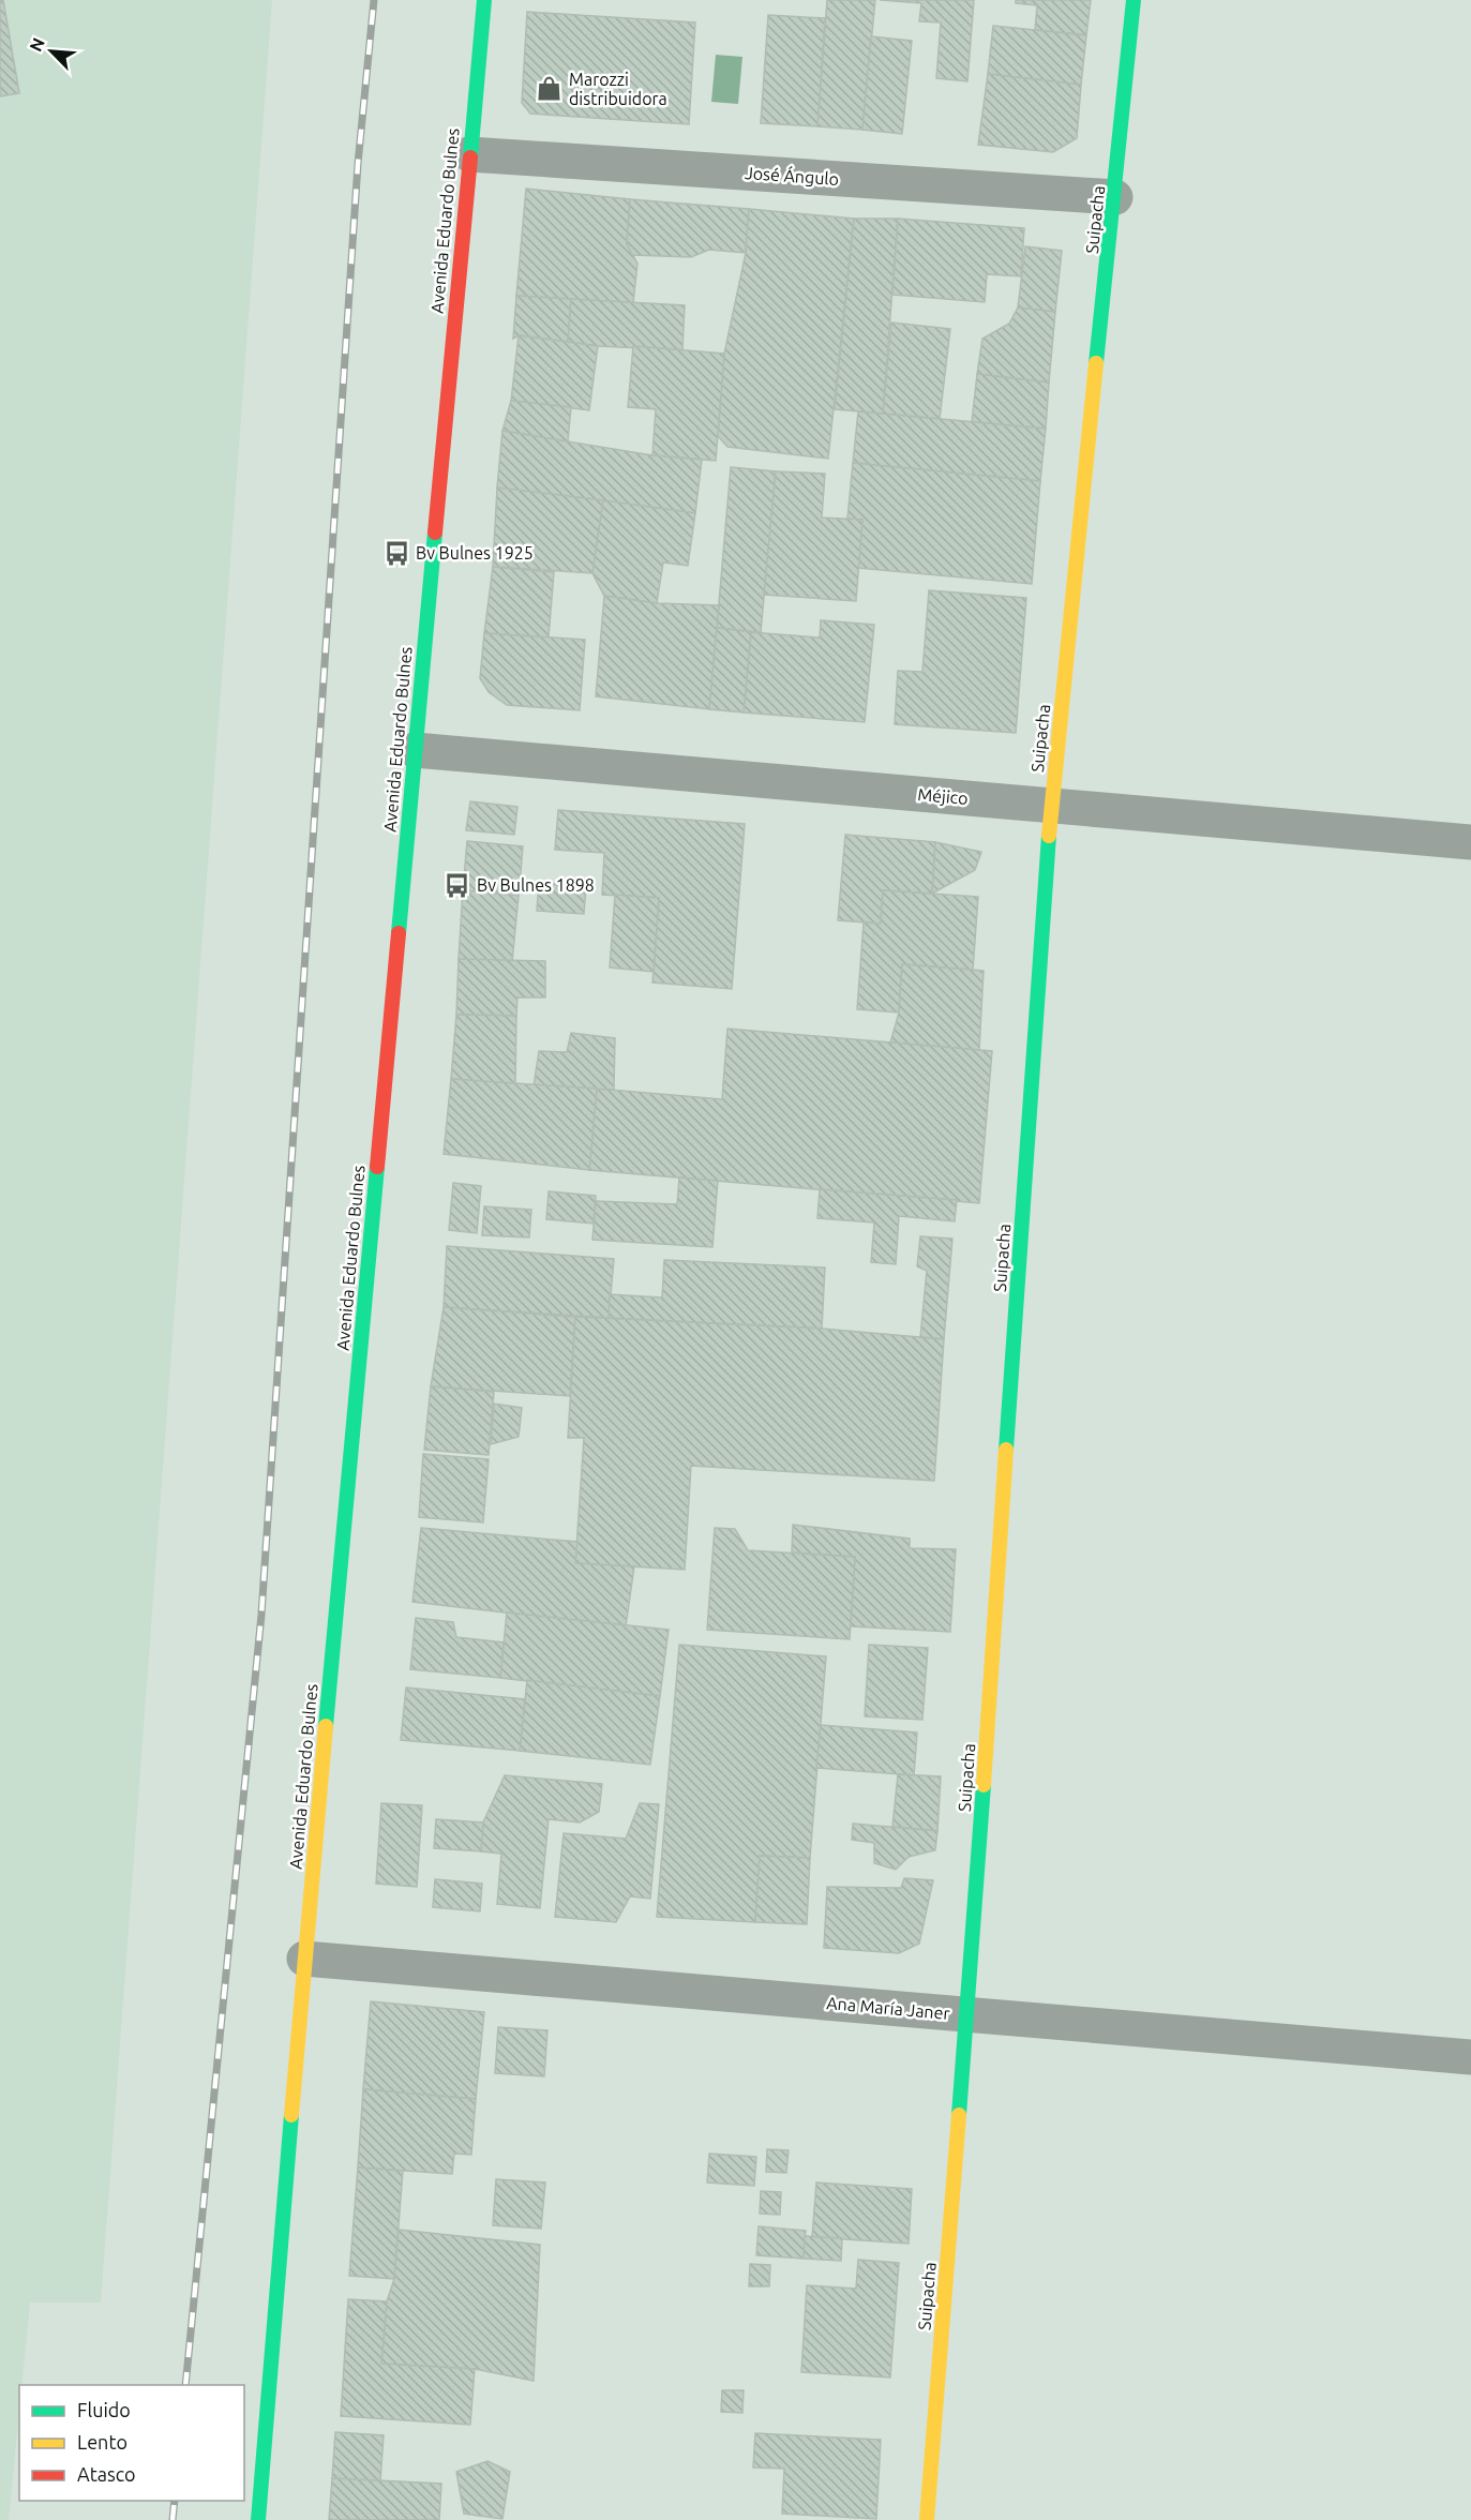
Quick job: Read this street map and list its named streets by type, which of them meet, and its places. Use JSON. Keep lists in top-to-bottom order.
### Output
{
  "streets": {
    "main road": ["Suipacha", "Avenida Eduardo Bulnes"],
    "street": ["José Ángulo", "Méjico", "Ana María Janer"]
  },
  "crossings": [
    ["José Ángulo", "Suipacha"],
    ["José Ángulo", "Avenida Eduardo Bulnes"],
    ["Suipacha", "Méjico"],
    ["Suipacha", "Ana María Janer"],
    ["Avenida Eduardo Bulnes", "Méjico"],
    ["Avenida Eduardo Bulnes", "Ana María Janer"]
  ],
  "places": {
    "shop": ["Marozzi distribuidora"],
    "bus stop": ["Bv Bulnes 1925", "Bv Bulnes 1898"]
  },
  "legend": ["Fluido", "Lento", "Atasco"],
  "north": "top left"
}
